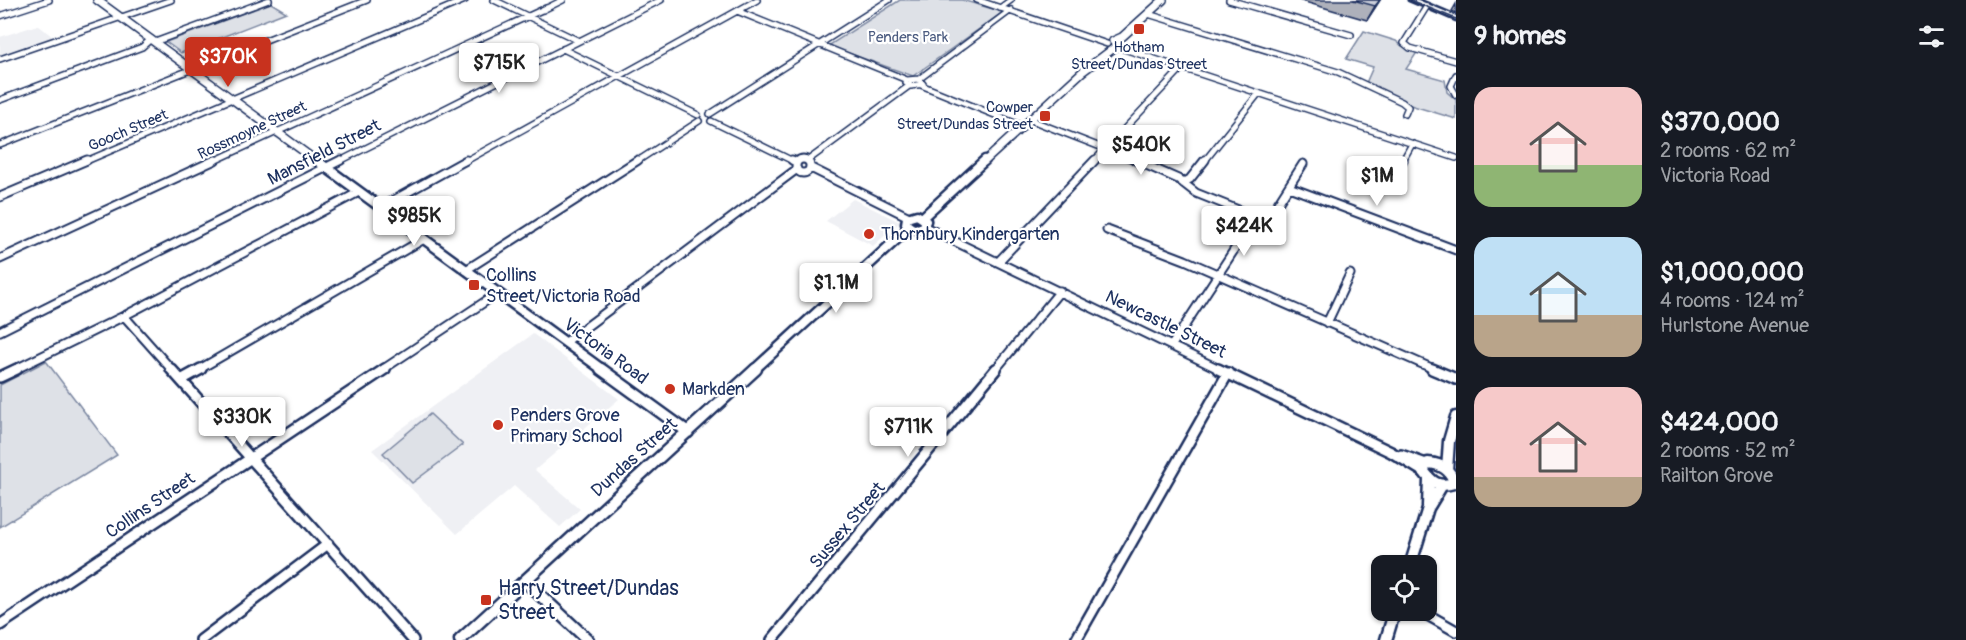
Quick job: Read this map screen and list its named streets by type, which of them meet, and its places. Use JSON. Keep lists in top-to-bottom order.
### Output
{
  "streets": {
    "street": [
      "Gooch Street",
      "Rossmoyne Street",
      "Mansfield Street",
      "Newcastle Street",
      "Victoria Road",
      "Dundas Street",
      "Collins Street",
      "Sussex Street"
    ]
  },
  "crossings": [
    ["Gooch Street", "Victoria Road"],
    ["Rossmoyne Street", "Victoria Road"],
    ["Mansfield Street", "Victoria Road"],
    ["Newcastle Street", "Sussex Street"],
    ["Victoria Road", "Dundas Street"],
    ["Victoria Road", "Collins Street"]
  ],
  "parks": ["Penders Park"],
  "places": {
    "transit": [
      "Hotham Street/Dundas Street",
      "Cowper Street/Dundas Street",
      "Collins Street/Victoria Road",
      "Harry Street/Dundas Street"
    ],
    "other": ["Thornbury Kindergarten", "Markden", "Penders Grove Primary School"]
  },
  "page": {
    "heading": "9 homes",
    "price": [
      "$370K",
      "$715K",
      "$540K",
      "$1M",
      "$985K",
      "$424K",
      "$1.1M",
      "$330K",
      "$711K"
    ],
    "list": [
      {
        "name": "$370,000",
        "note": "2 rooms · 62 m² · Victoria Road"
      },
      {
        "name": "$1,000,000",
        "note": "4 rooms · 124 m² · Hurlstone Avenue"
      },
      {
        "name": "$424,000",
        "note": "2 rooms · 52 m² · Railton Grove"
      }
    ]
  }
}
